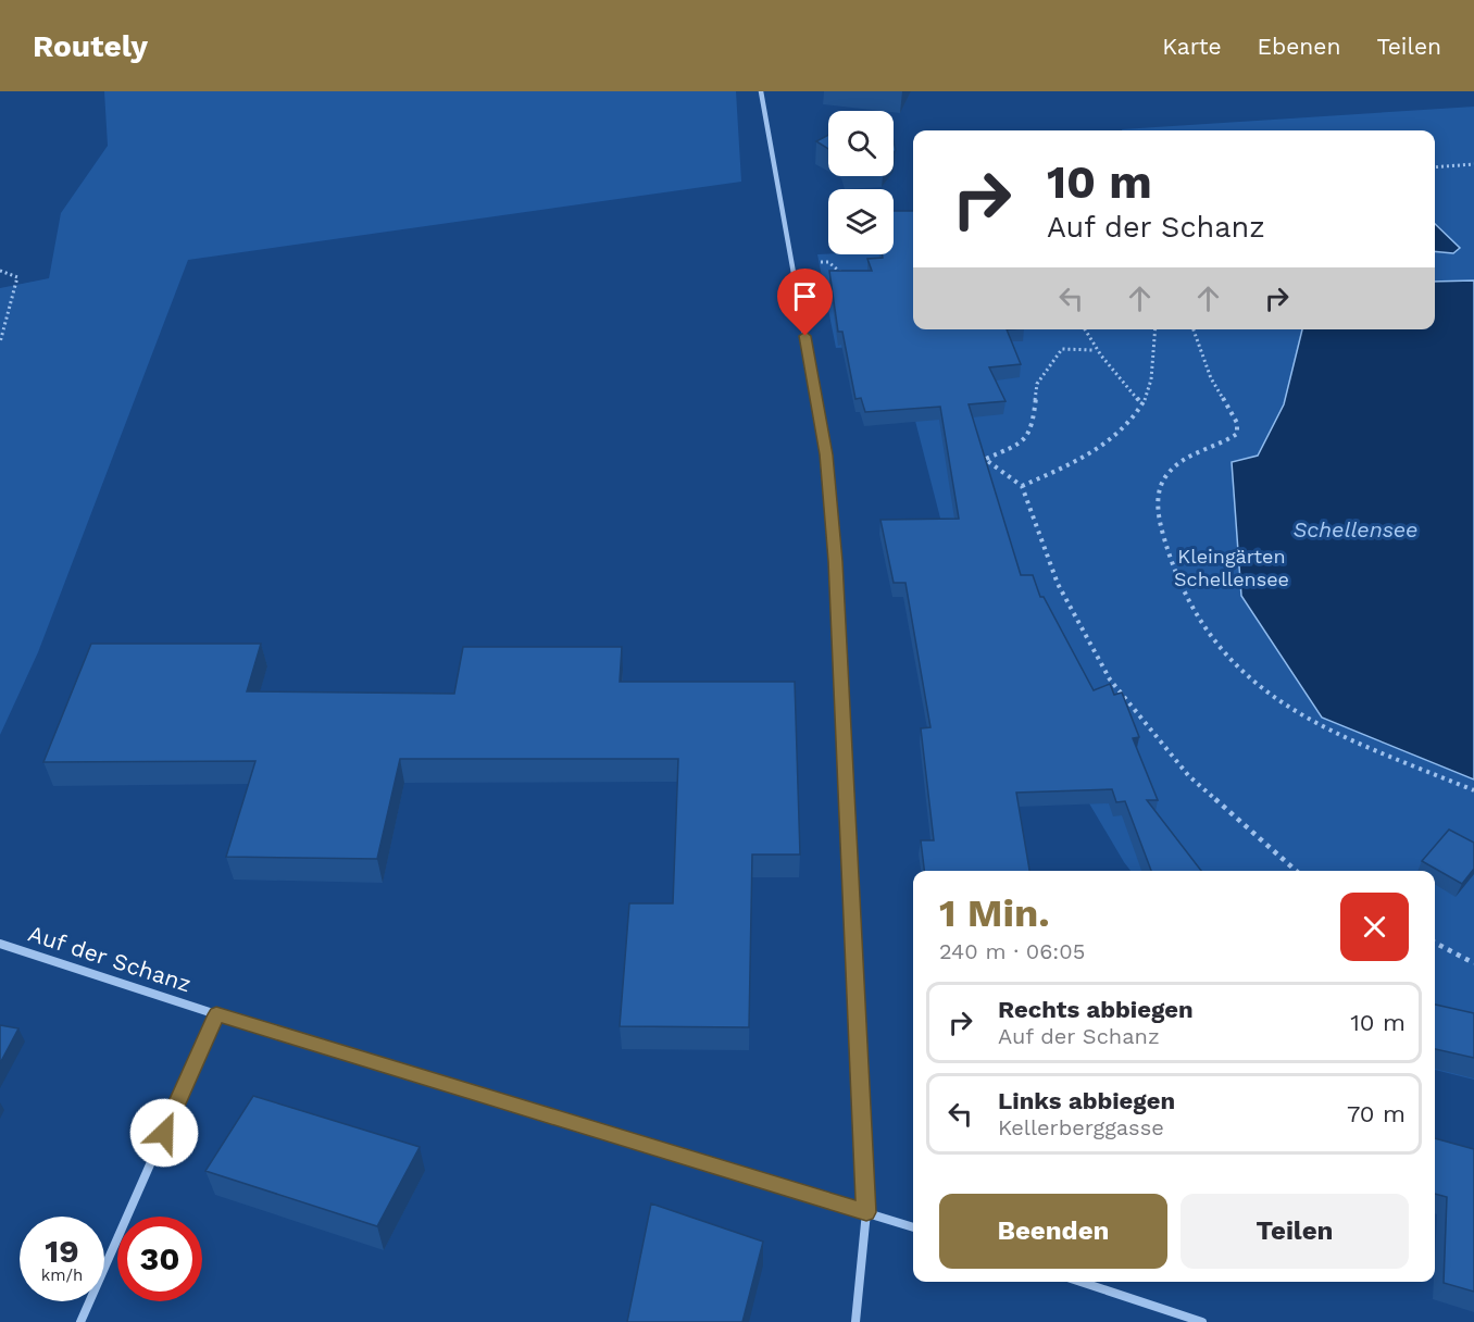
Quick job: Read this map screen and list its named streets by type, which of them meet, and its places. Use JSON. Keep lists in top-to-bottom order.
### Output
{
  "streets": {
    "street": ["Auf der Schanz"]
  },
  "water": ["Schellensee"],
  "parks": ["Kleingärten Schellensee"],
  "page": {
    "header": "Routely",
    "nav": ["Karte", "Ebenen", "Teilen"],
    "turn": ["10 m", "Auf der Schanz"],
    "heading": ["1 Min.", "240 m · 06:05"],
    "list": [
      {
        "name": "Rechts abbiegen",
        "note": "Auf der Schanz",
        "value": "10 m"
      },
      {
        "name": "Links abbiegen",
        "note": "Kellerberggasse",
        "value": "70 m"
      }
    ],
    "buttons": ["Beenden", "Teilen"],
    "speed": "19 km/h",
    "limit": "30"
  }
}
